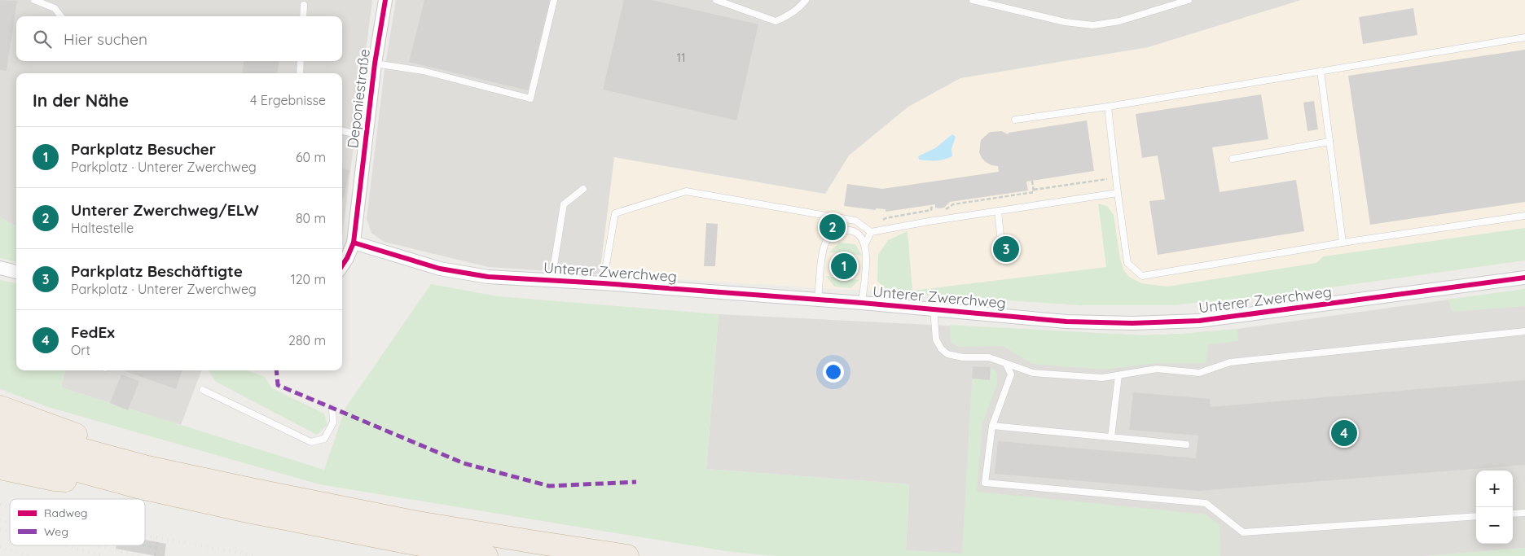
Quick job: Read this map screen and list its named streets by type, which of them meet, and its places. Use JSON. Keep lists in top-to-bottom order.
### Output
{
  "streets": {
    "street": ["Deponiestraße", "Unterer Zwerchweg"]
  },
  "crossings": [
    ["Deponiestraße", "Unterer Zwerchweg"]
  ],
  "house_numbers": ["11"],
  "legend": ["Radweg", "Weg"],
  "page": {
    "search": "Hier suchen",
    "heading": ["In der Nähe", "4 Ergebnisse"],
    "list": [
      {
        "mark": "1",
        "name": "Parkplatz Besucher",
        "note": "Parkplatz · Unterer Zwerchweg",
        "value": "60 m"
      },
      {
        "mark": "2",
        "name": "Unterer Zwerchweg/ELW",
        "note": "Haltestelle",
        "value": "80 m"
      },
      {
        "mark": "3",
        "name": "Parkplatz Beschäftigte",
        "note": "Parkplatz · Unterer Zwerchweg",
        "value": "120 m"
      },
      {
        "mark": "4",
        "name": "FedEx",
        "note": "Ort",
        "value": "280 m"
      }
    ],
    "pins": [
      "2",
      "3",
      "1",
      "4"
    ],
    "map_buttons": ["+", "−"]
  }
}
